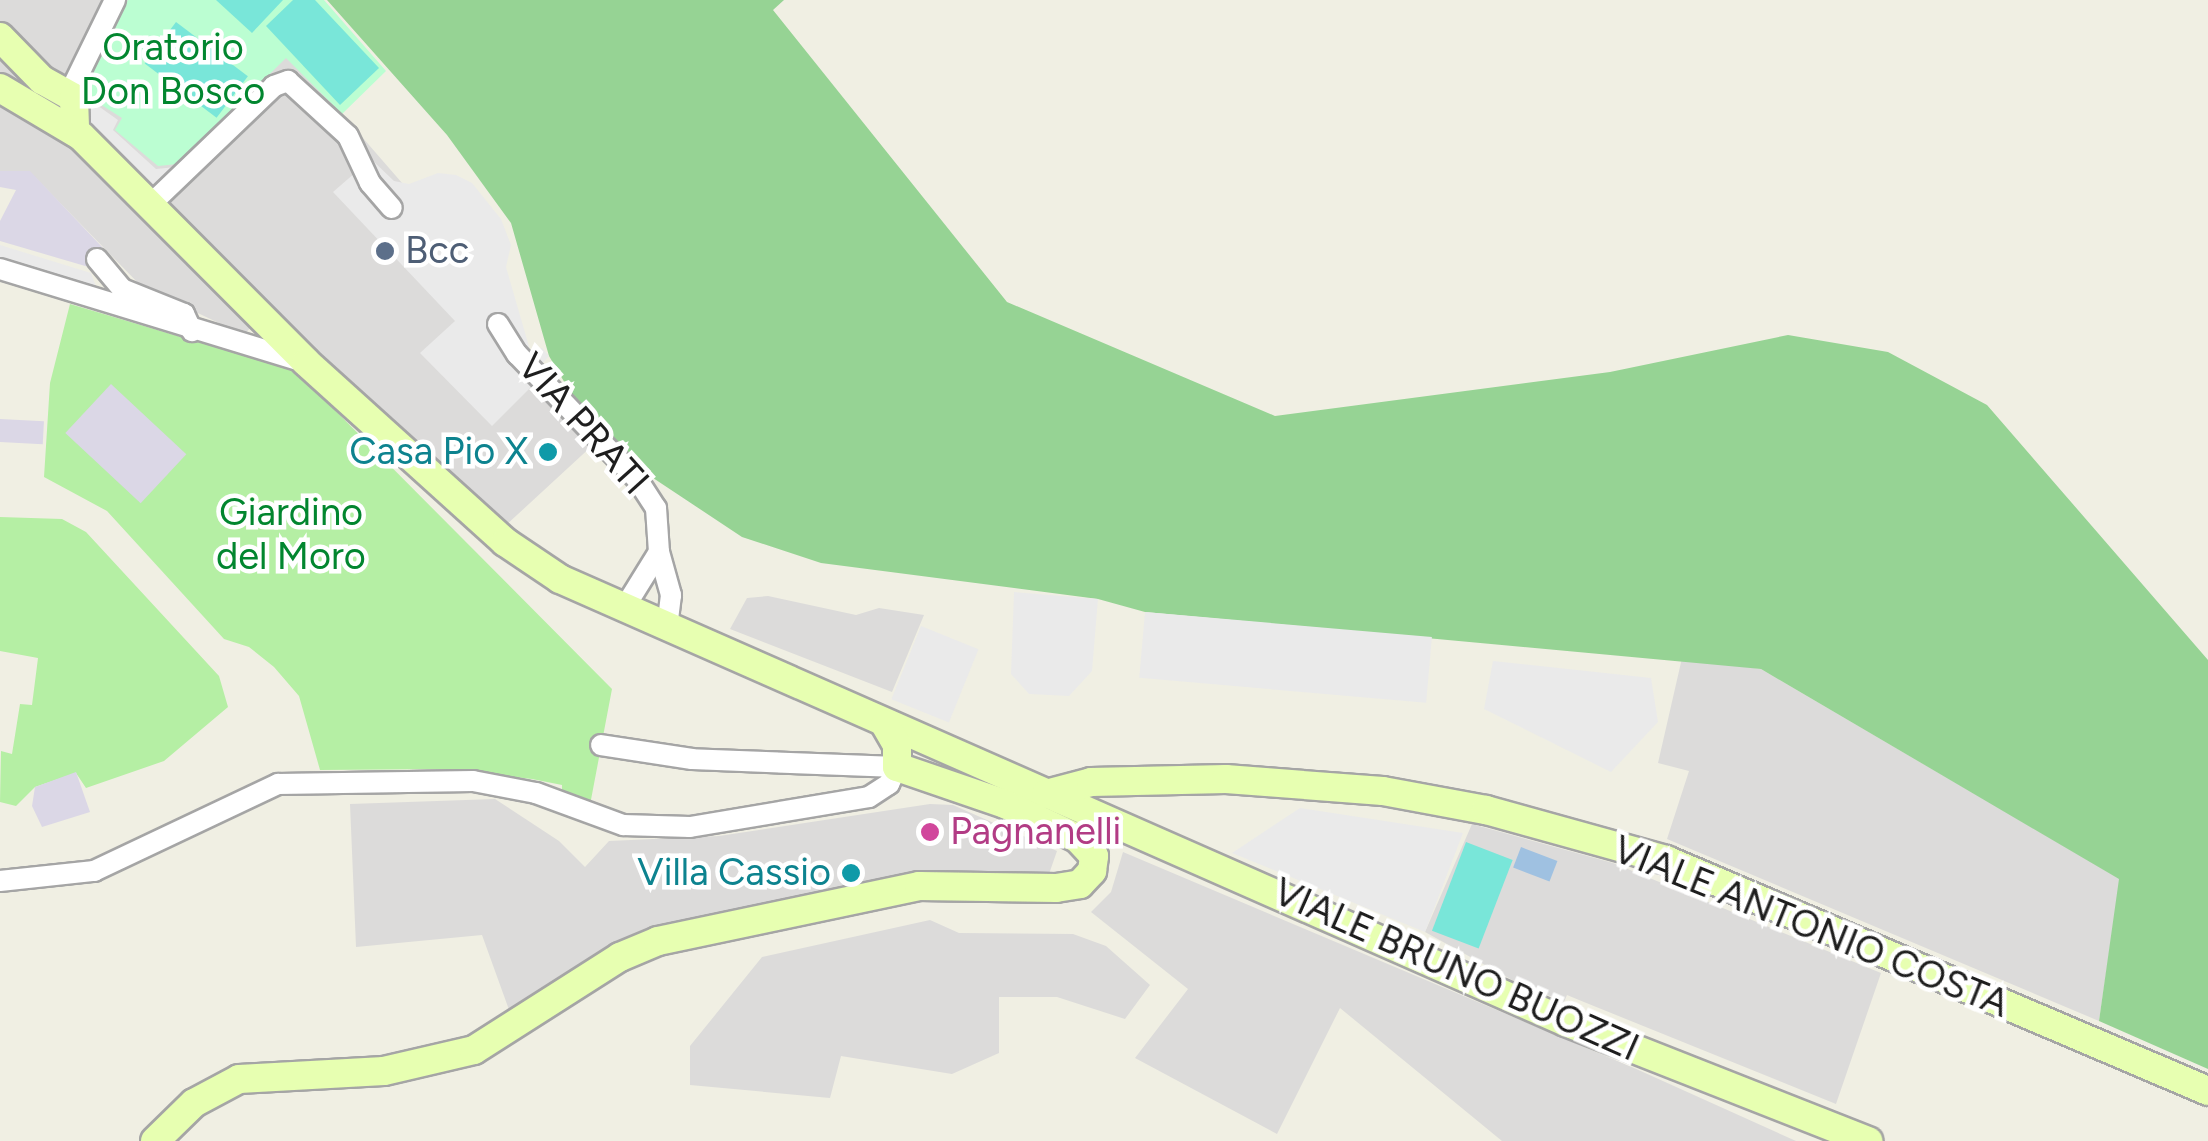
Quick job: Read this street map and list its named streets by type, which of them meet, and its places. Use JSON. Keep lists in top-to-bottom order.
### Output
{
  "streets": {
    "main road": ["VIALE ANTONIO COSTA", "VIALE BRUNO BUOZZI"],
    "street": ["VIA PRATI"]
  },
  "crossings": [
    ["VIALE ANTONIO COSTA", "VIALE BRUNO BUOZZI"]
  ],
  "parks": ["Oratorio Don Bosco", "Giardino del Moro"],
  "places": [
    "Bcc",
    "Casa Pio X",
    "Pagnanelli",
    "Villa Cassio"
  ]
}
